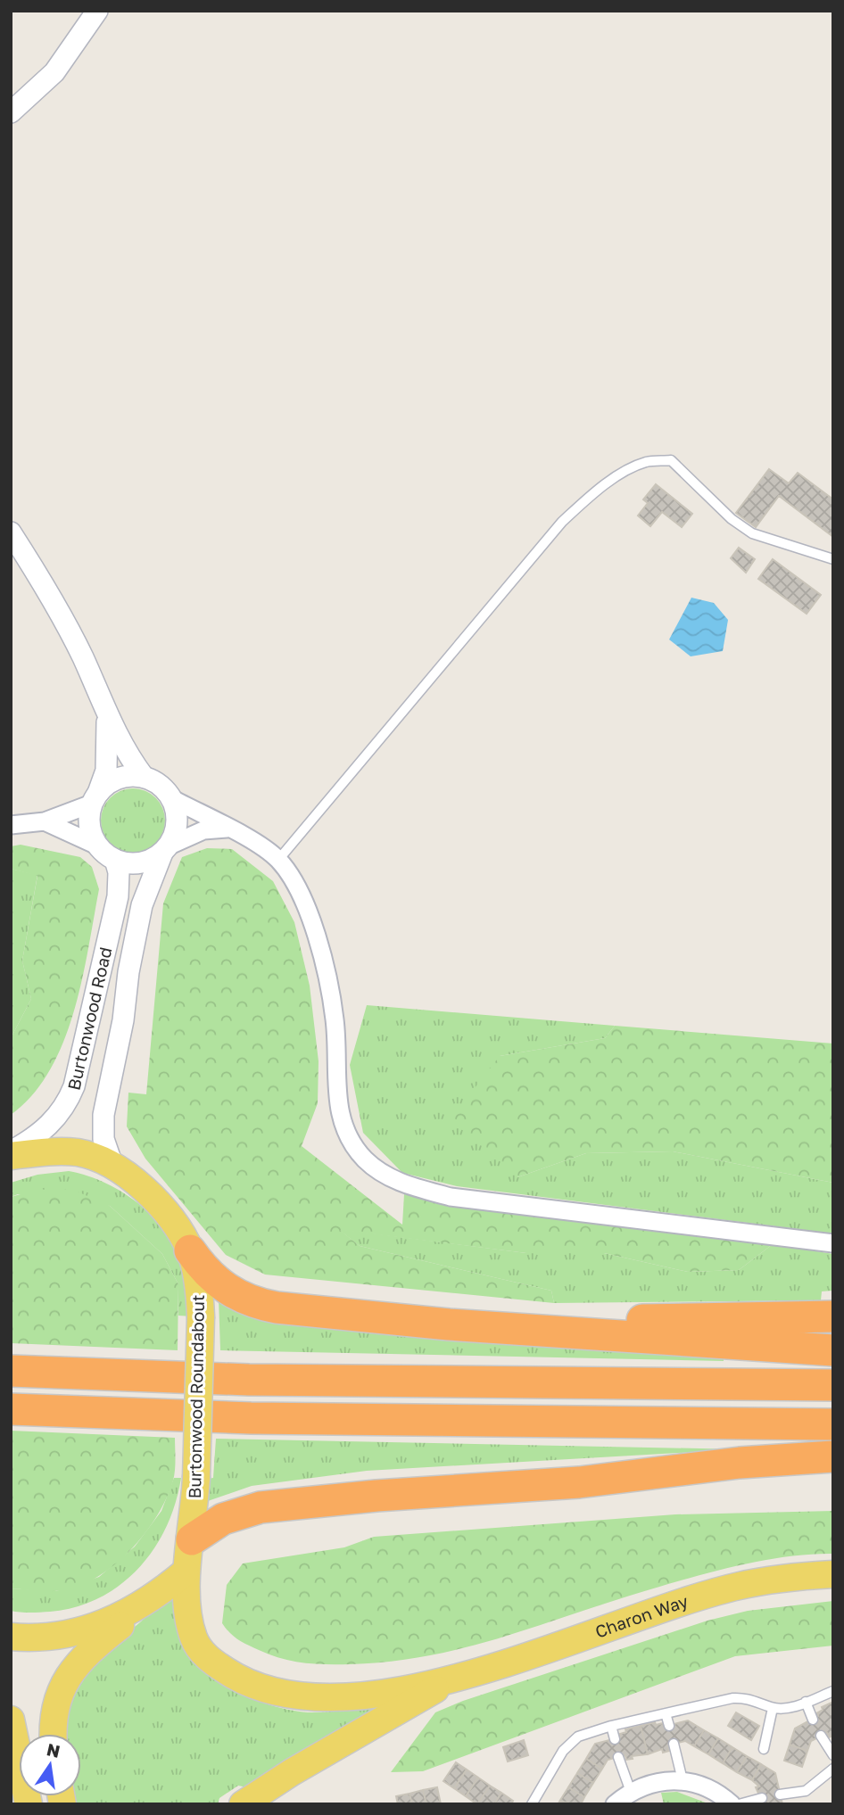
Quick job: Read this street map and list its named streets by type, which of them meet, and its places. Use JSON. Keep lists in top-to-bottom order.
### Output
{
  "streets": {
    "main road": ["Burtonwood Roundabout", "Charon Way"],
    "street": ["Burtonwood Road"]
  },
  "crossings": [
    ["Burtonwood Road", "Burtonwood Roundabout"],
    ["Burtonwood Roundabout", "Charon Way"]
  ],
  "north": "top"
}
